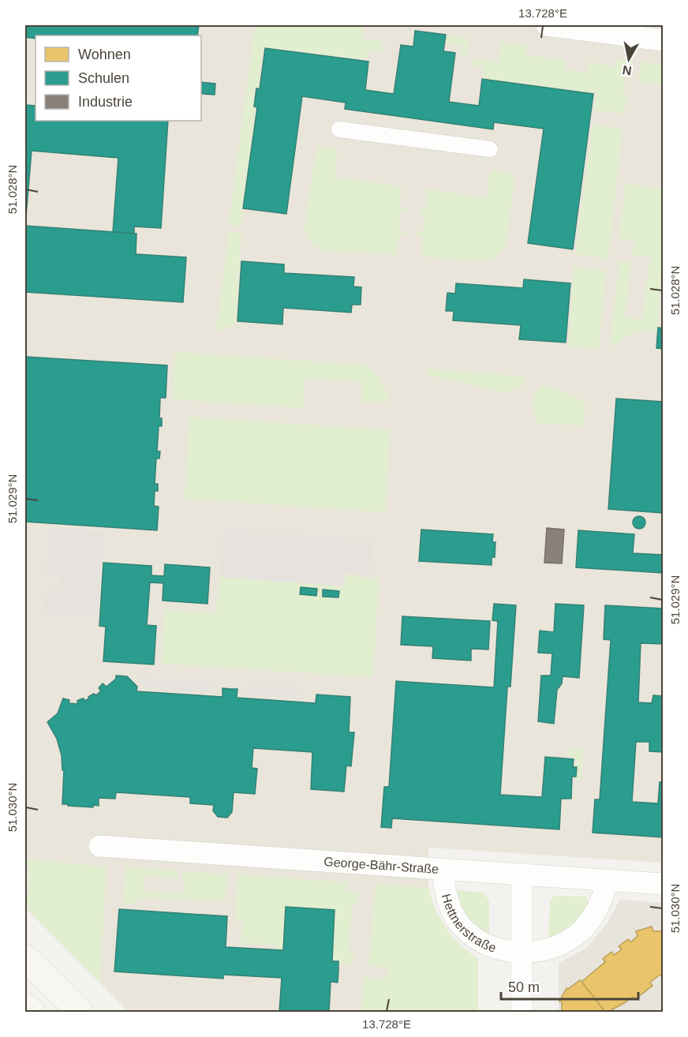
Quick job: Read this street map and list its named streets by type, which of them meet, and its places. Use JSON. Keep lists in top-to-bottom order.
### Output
{
  "streets": {
    "street": ["George-Bähr-Straße", "Hettnerstraße"]
  },
  "crossings": [
    ["George-Bähr-Straße", "Hettnerstraße"]
  ],
  "legend": ["Wohnen", "Schulen", "Industrie"],
  "scale_bar": "50 m",
  "north": "bottom",
  "coordinates": [
    "13.728°E",
    "51.028°N",
    "51.029°N",
    "51.030°N"
  ]
}
